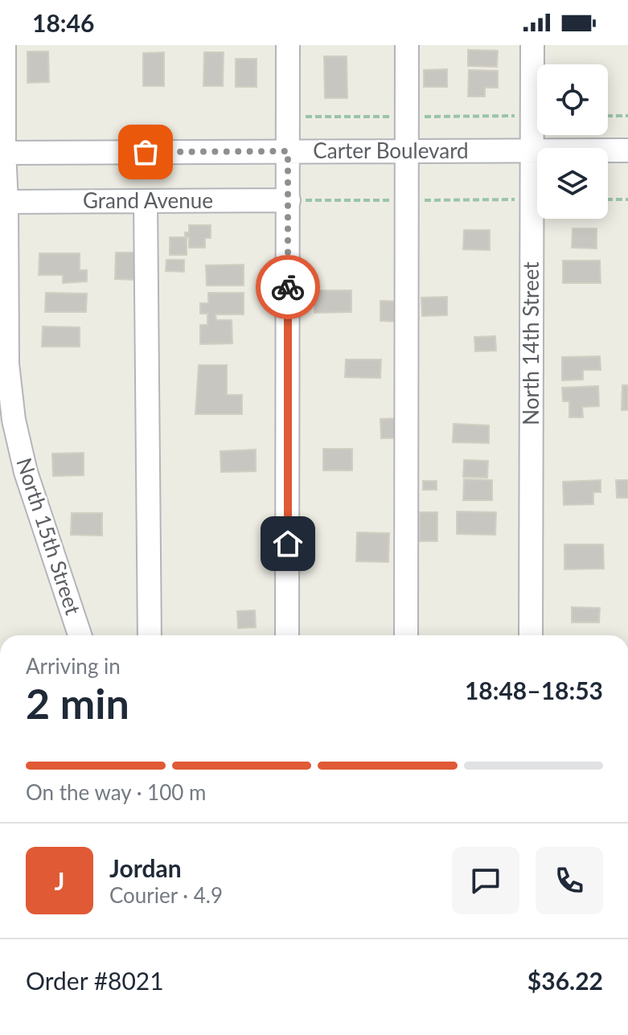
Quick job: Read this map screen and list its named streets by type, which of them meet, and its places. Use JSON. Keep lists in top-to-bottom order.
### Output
{
  "streets": {
    "street": [
      "Carter Boulevard",
      "Grand Avenue",
      "North 14th Street",
      "North 15th Street"
    ]
  },
  "crossings": [
    ["Carter Boulevard", "North 14th Street"],
    ["Carter Boulevard", "North 15th Street"],
    ["Grand Avenue", "North 15th Street"]
  ],
  "page": {
    "status": "18:46",
    "heading": ["2 min", "Arriving in", "18:48–18:53"],
    "panel": [
      "Jordan",
      "Courier · 4.9",
      "Order #8021",
      "$36.22"
    ],
    "bar": "On the way · 100 m",
    "round": "J"
  }
}
